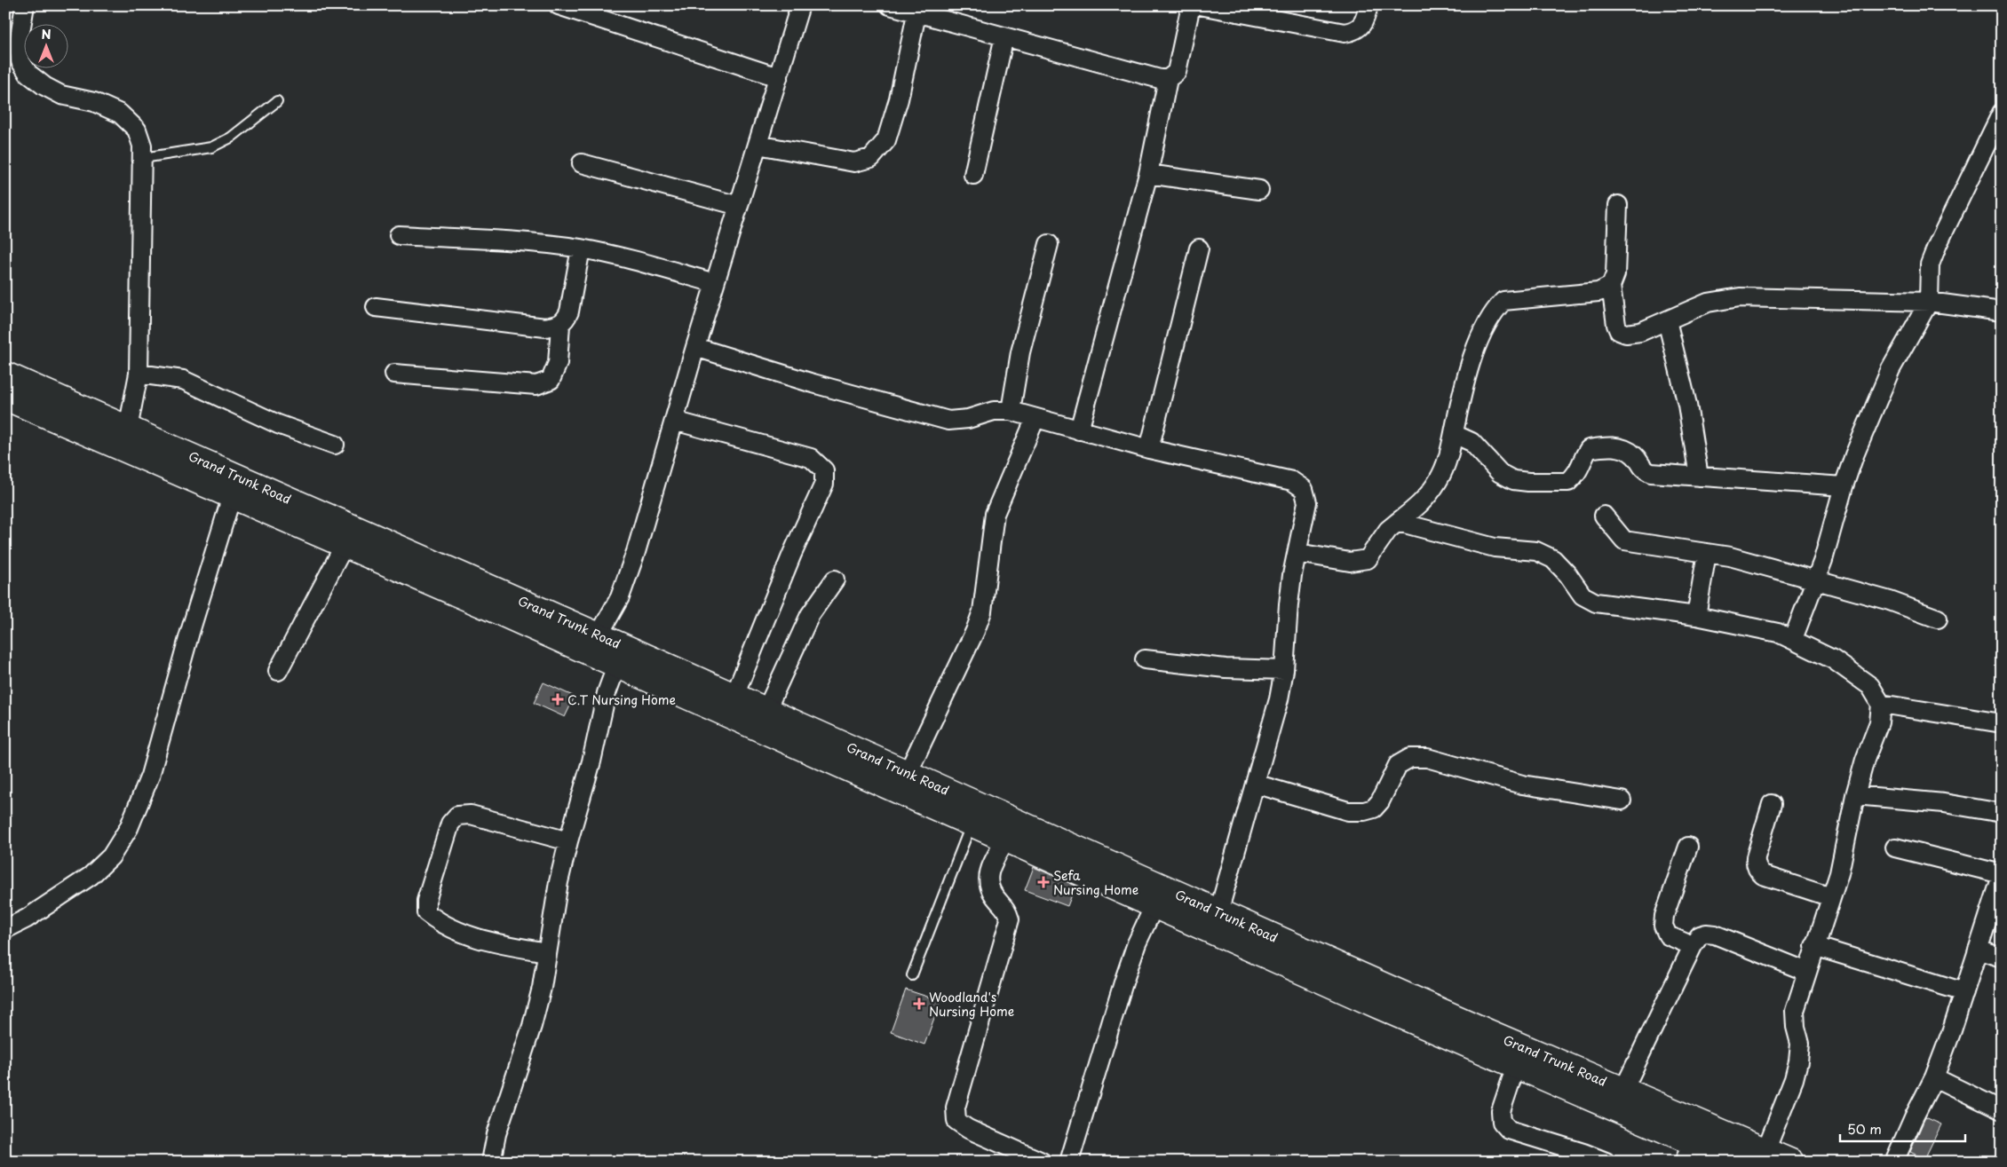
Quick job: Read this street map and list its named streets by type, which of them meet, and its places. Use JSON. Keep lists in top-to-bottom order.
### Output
{
  "streets": {
    "main road": ["Grand Trunk Road"]
  },
  "places": {
    "health": ["C.T Nursing Home", "Sefa Nursing Home", "Woodland's Nursing Home"]
  },
  "scale_bar": "50 m",
  "north": "top"
}
